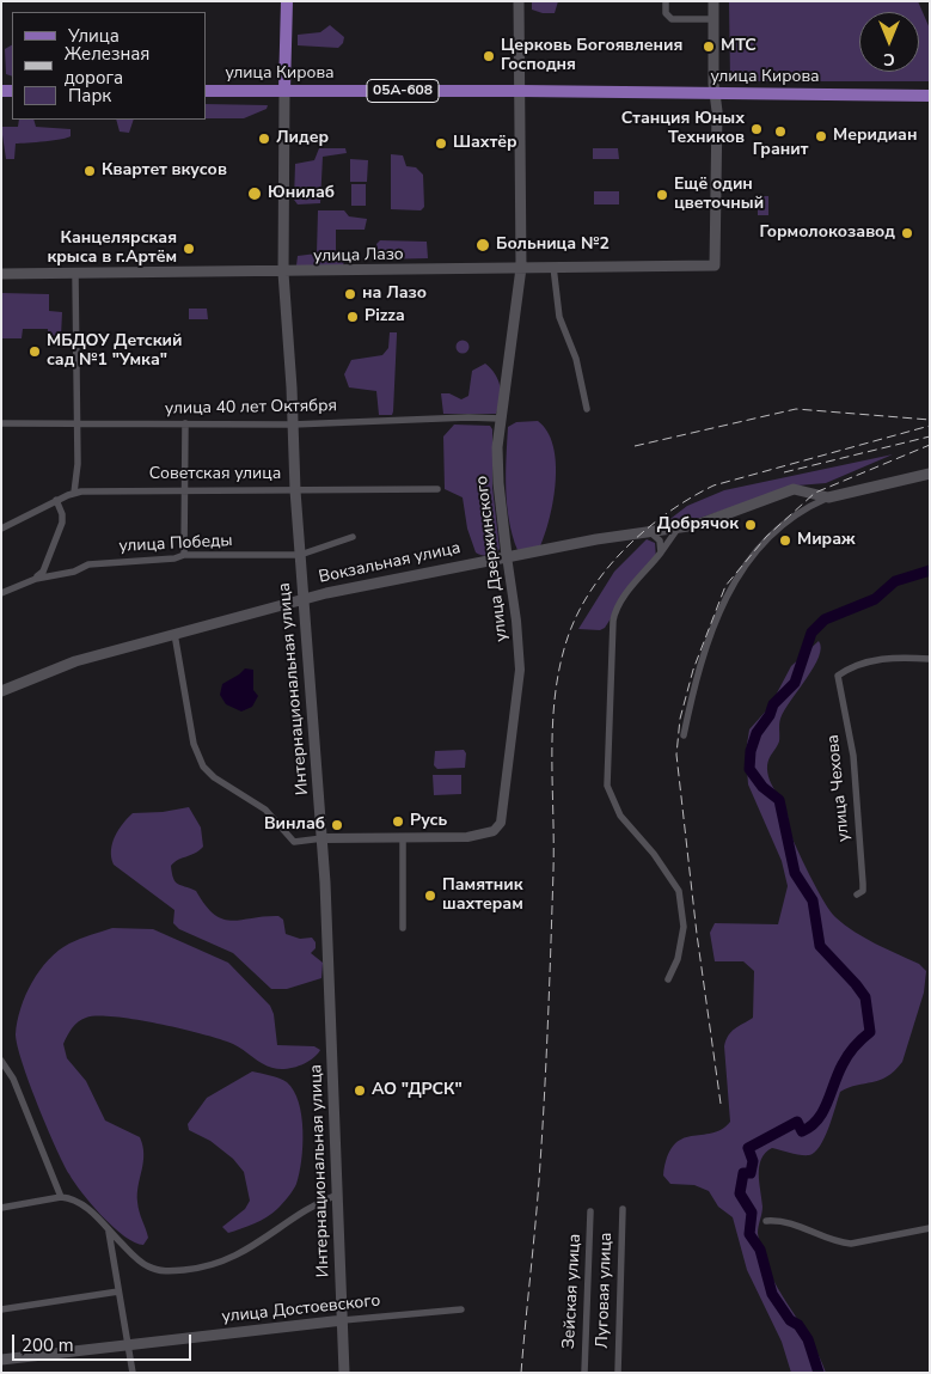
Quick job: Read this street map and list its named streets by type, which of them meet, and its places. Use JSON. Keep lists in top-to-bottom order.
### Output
{
  "streets": {
    "main road": [
      "улица Кирова",
      "05А-608",
      "улица Лазо",
      "улица Дзержинского",
      "Вокзальная улица",
      "Интернациональная улица",
      "улица Достоевского"
    ],
    "street": [
      "улица 40 лет Октября",
      "Советская улица",
      "улица Победы",
      "улица Чехова",
      "Луговая улица",
      "Зейская улица"
    ]
  },
  "crossings": [
    ["улица Кирова", "улица Лазо"],
    ["улица Кирова", "улица Дзержинского"],
    ["улица Кирова", "Интернациональная улица"],
    ["улица Лазо", "улица Дзержинского"],
    ["улица Лазо", "Интернациональная улица"],
    ["улица 40 лет Октября", "улица Дзержинского"],
    ["улица 40 лет Октября", "Интернациональная улица"],
    ["Советская улица", "Интернациональная улица"],
    ["улица Победы", "Интернациональная улица"],
    ["улица Дзержинского", "Вокзальная улица"],
    ["улица Дзержинского", "Интернациональная улица"],
    ["Вокзальная улица", "Интернациональная улица"],
    ["Интернациональная улица", "улица Достоевского"]
  ],
  "places": [
    "МТС",
    "Церковь Богоявления Господня",
    "Станция Юных Техников",
    "Гранит",
    "Меридиан",
    "Лидер",
    "Шахтёр",
    "Квартет вкусов",
    "Юнилаб",
    "Ещё один цветочный",
    "Гормолокозавод",
    "Больница №2",
    "Канцелярская крыса в г.Артём",
    "на Лазо",
    "Pizza",
    "МБДОУ Детский сад №1 \"Умка\"",
    "Добрячок",
    "Мираж",
    "Русь",
    "Винлаб",
    "Памятник шахтерам",
    "АО \"ДРСК\""
  ],
  "legend": ["Улица", "Железная дорога", "Парк"],
  "scale_bar": "200 m",
  "north": "bottom"
}
